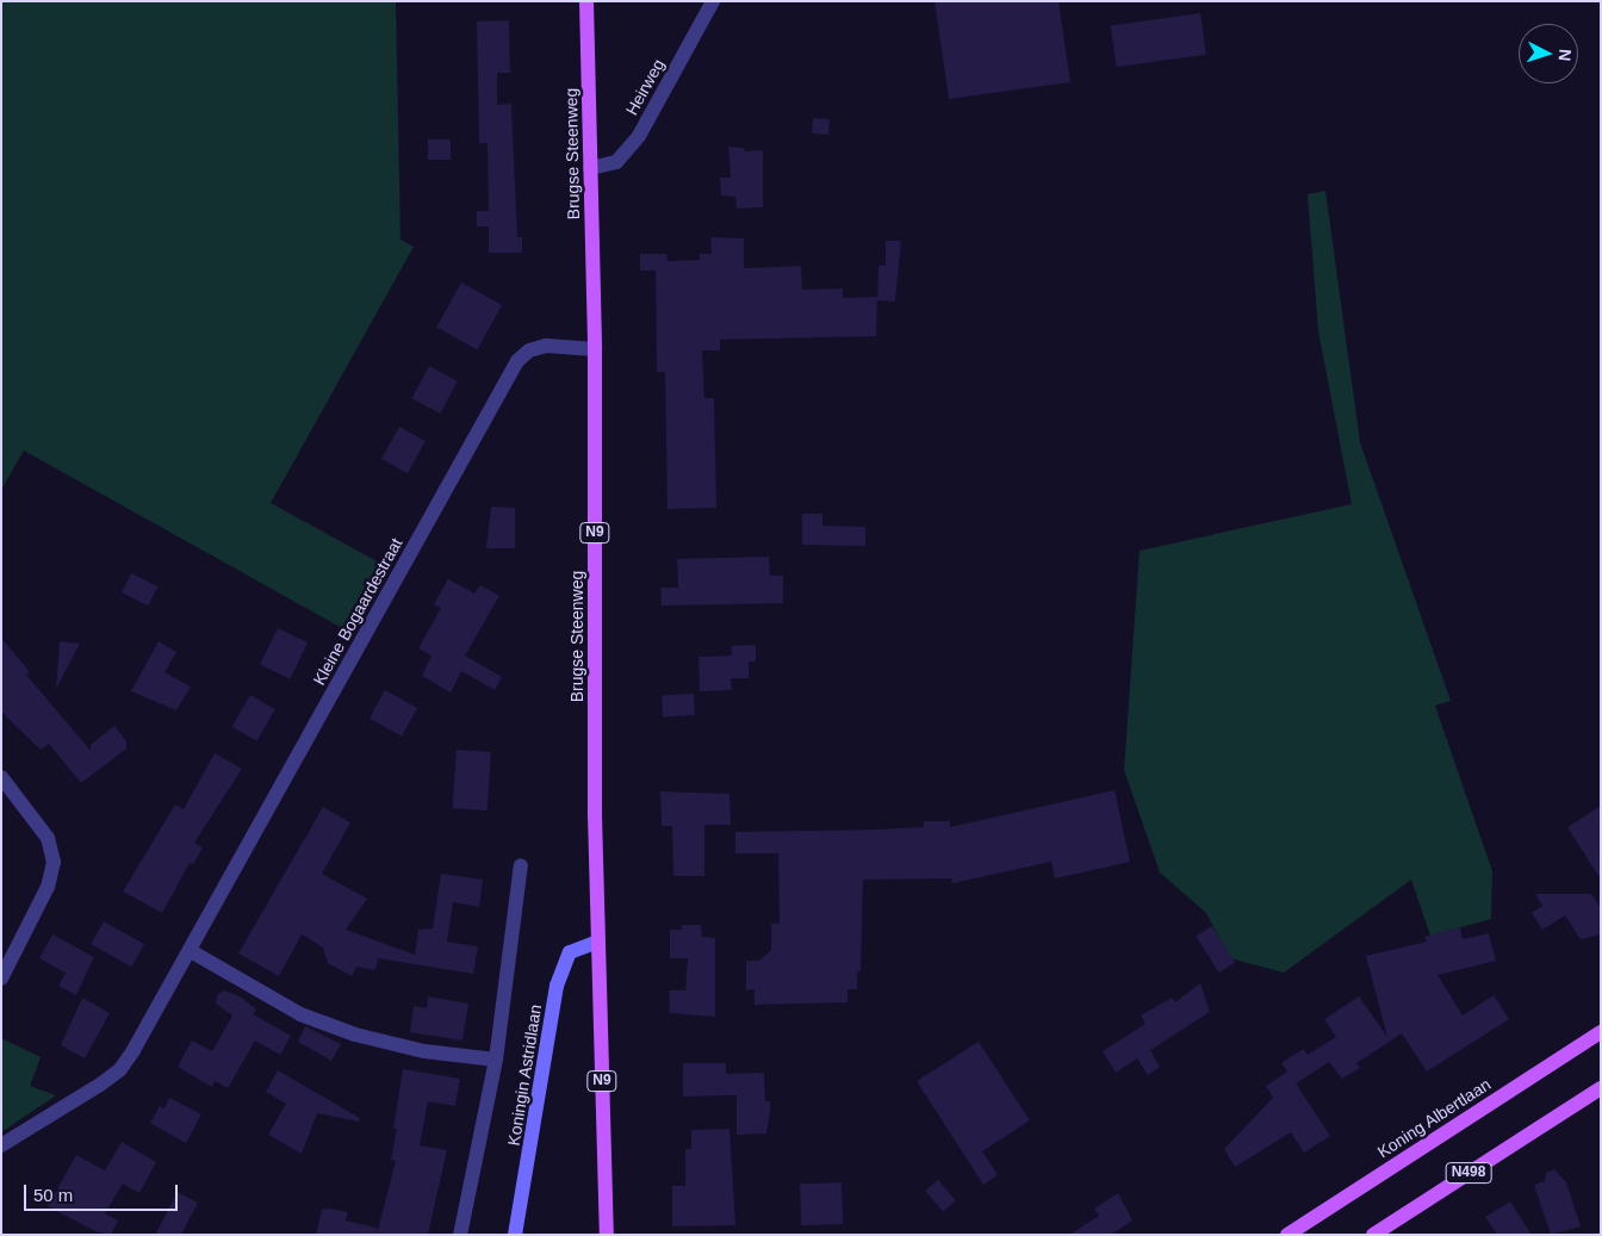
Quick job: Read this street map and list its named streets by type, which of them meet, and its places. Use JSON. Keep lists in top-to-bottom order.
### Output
{
  "streets": {
    "main road": [
      "Brugse Steenweg",
      "N9",
      "Koningin Astridlaan",
      "Koning Albertlaan",
      "N498"
    ],
    "street": ["Heirweg", "Kleine Bogaardestraat"]
  },
  "crossings": [
    ["Heirweg", "Brugse Steenweg"],
    ["Brugse Steenweg", "Kleine Bogaardestraat"],
    ["Brugse Steenweg", "Koningin Astridlaan"]
  ],
  "scale_bar": "50 m",
  "north": "right"
}
